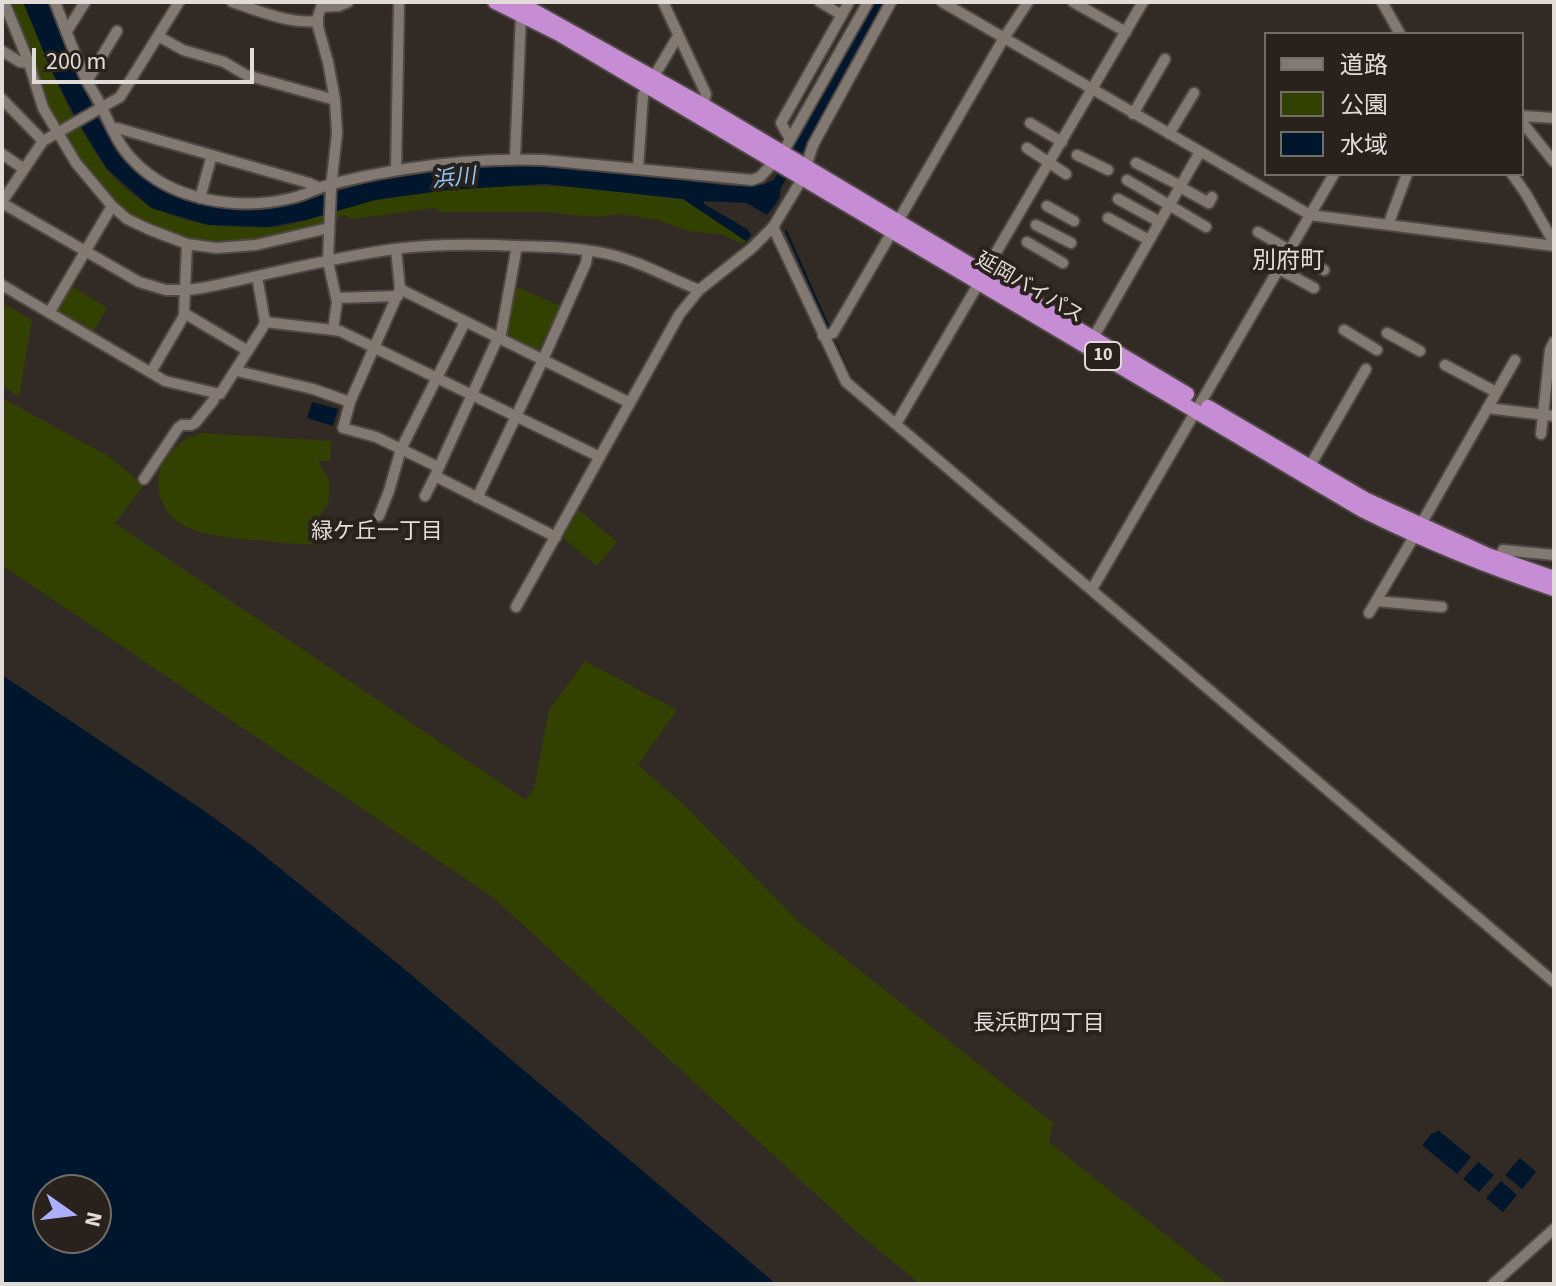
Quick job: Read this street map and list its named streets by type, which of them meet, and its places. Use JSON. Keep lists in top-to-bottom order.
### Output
{
  "streets": {
    "highway": ["延岡バイパス", "10"]
  },
  "districts": ["別府町", "緑ケ丘一丁目", "長浜町四丁目"],
  "water": ["浜川"],
  "legend": ["道路", "公園", "水域"],
  "scale_bar": "200 m",
  "north": "right"
}
